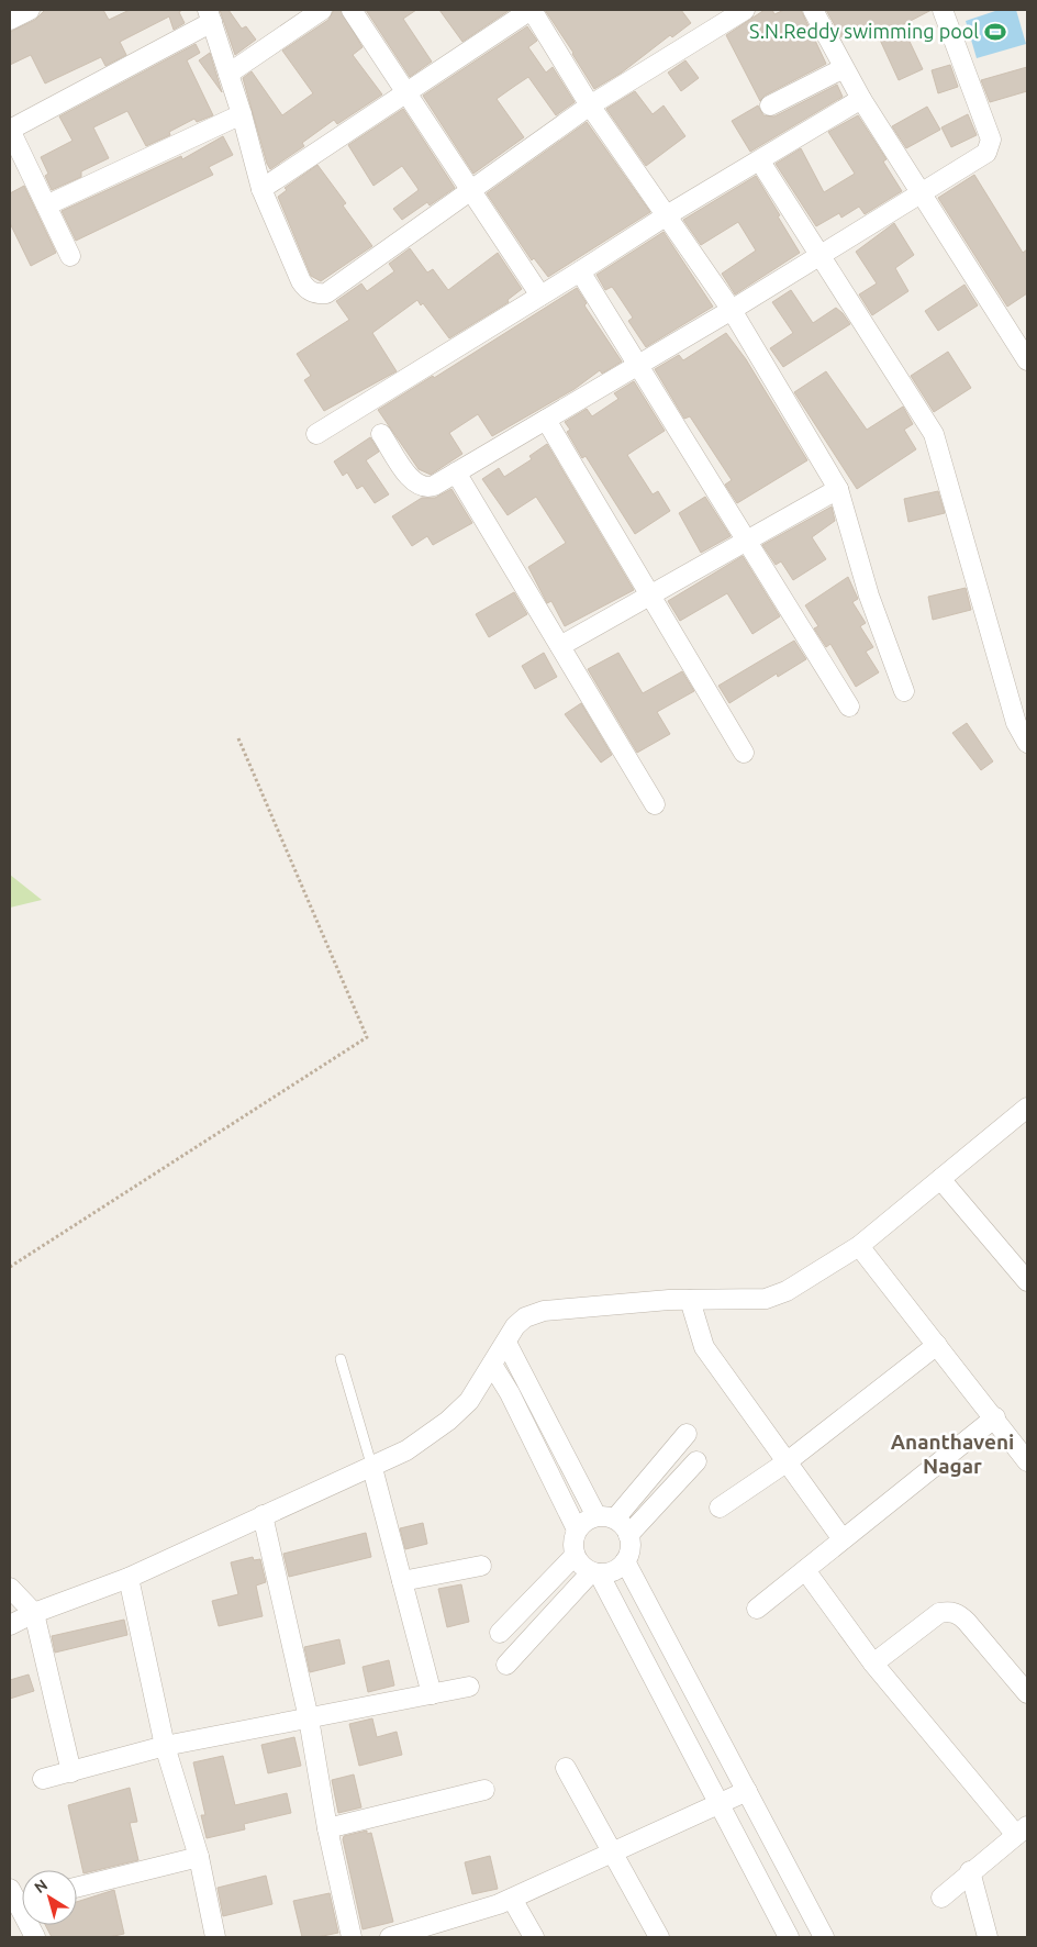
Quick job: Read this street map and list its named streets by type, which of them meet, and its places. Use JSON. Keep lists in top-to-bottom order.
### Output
{
  "districts": ["Ananthaveni Nagar"],
  "places": {
    "sports": ["S.N.Reddy swimming pool"]
  },
  "north": "top left"
}
